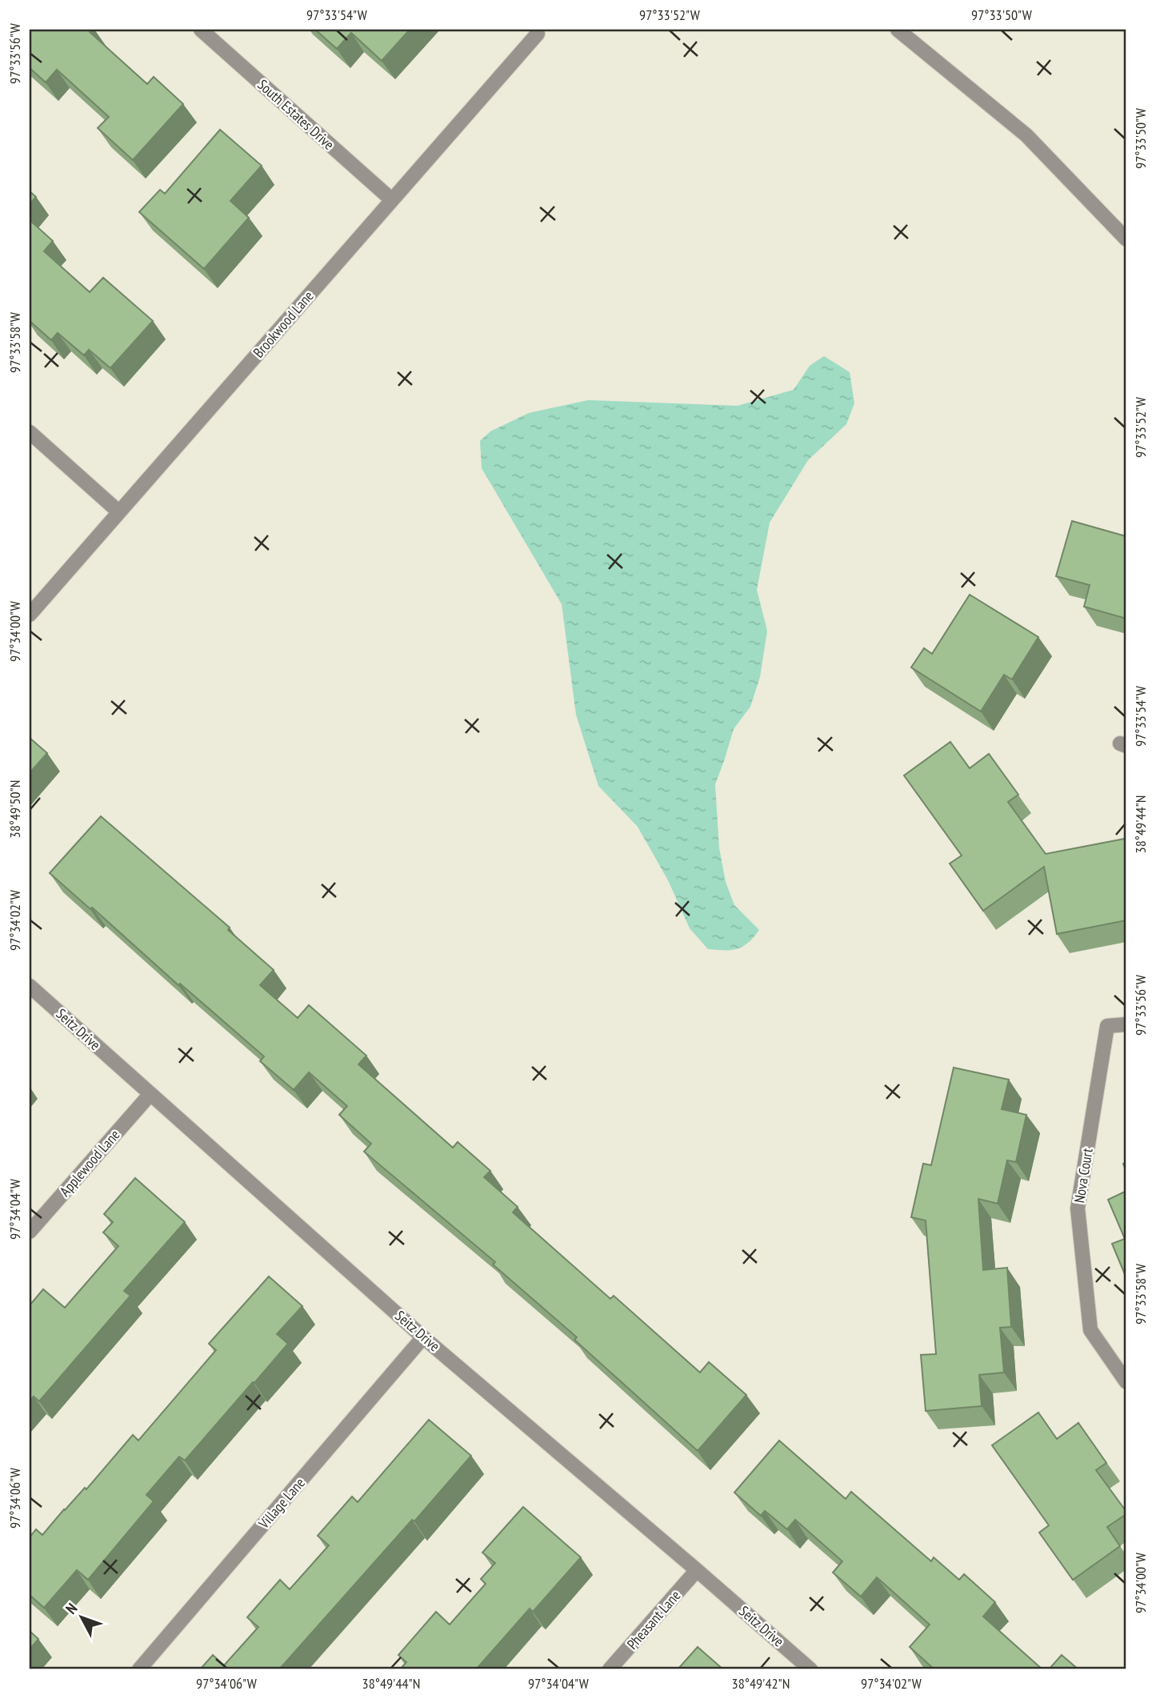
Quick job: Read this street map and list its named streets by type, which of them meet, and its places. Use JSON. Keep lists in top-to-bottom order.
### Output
{
  "streets": {
    "street": [
      "South Estates Drive",
      "Brookwood Lane",
      "Seitz Drive",
      "Applewood Lane",
      "Nova Court",
      "Village Lane",
      "Pheasant Lane"
    ]
  },
  "crossings": [
    ["South Estates Drive", "Brookwood Lane"],
    ["Seitz Drive", "Applewood Lane"],
    ["Seitz Drive", "Village Lane"],
    ["Seitz Drive", "Pheasant Lane"]
  ],
  "north": "top left",
  "coordinates": [
    "97°33'54\"W",
    "97°33'52\"W",
    "97°33'50\"W",
    "97°33'56\"W",
    "97°33'58\"W",
    "97°34'00\"W",
    "38°49'50\"N",
    "38°49'44\"N",
    "97°34'02\"W",
    "97°34'04\"W",
    "97°34'06\"W",
    "38°49'42\"N"
  ]
}
